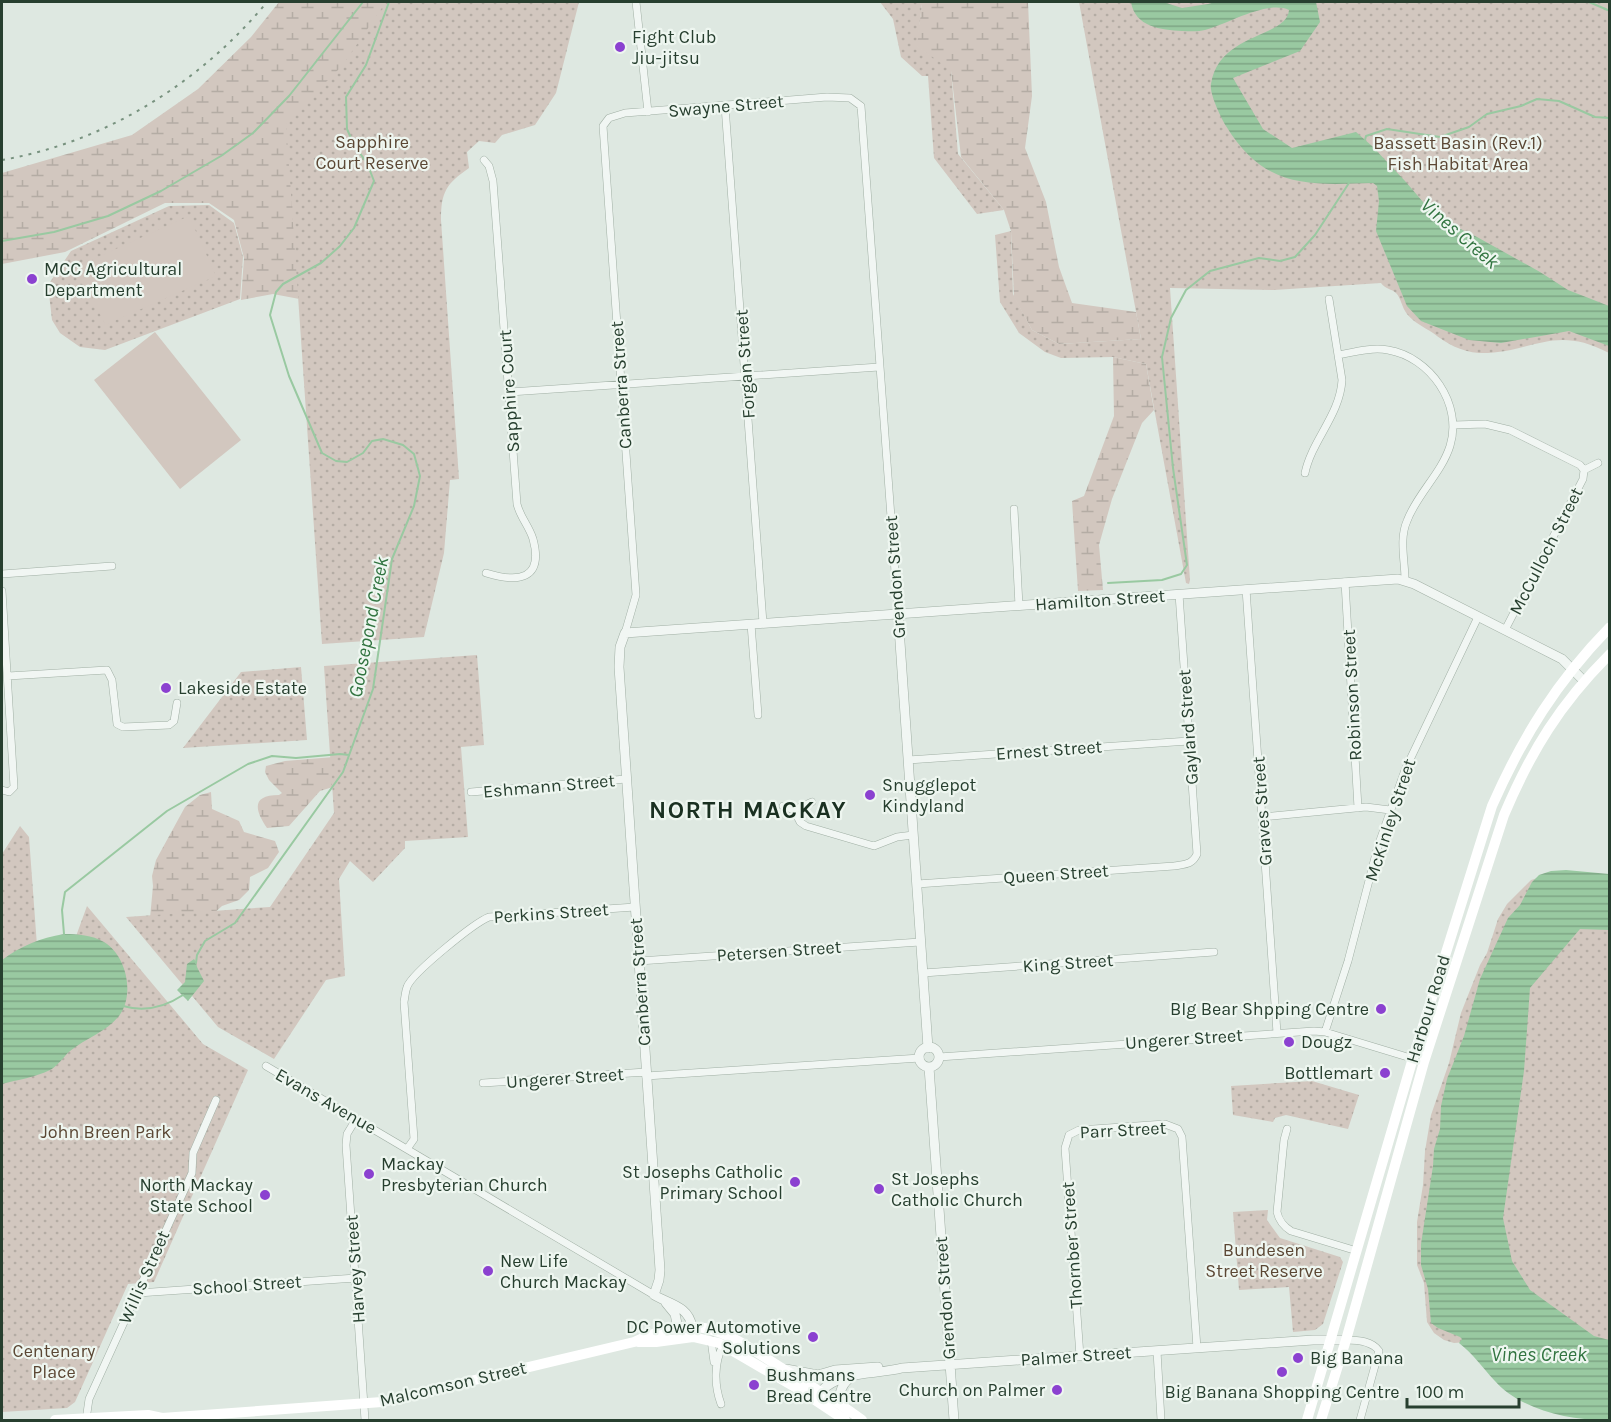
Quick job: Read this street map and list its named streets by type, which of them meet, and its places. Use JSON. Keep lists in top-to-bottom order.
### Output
{
  "streets": {
    "main road": ["Harbour Road", "Malcomson Street"],
    "street": [
      "Swayne Street",
      "Forgan Street",
      "Canberra Street",
      "Sapphire Court",
      "McCulloch Street",
      "Grendon Street",
      "Hamilton Street",
      "Robinson Street",
      "Gaylard Street",
      "Ernest Street",
      "Eshmann Street",
      "Graves Street",
      "McKinley Street",
      "Queen Street",
      "Perkins Street",
      "Petersen Street",
      "King Street",
      "Ungerer Street",
      "Evans Avenue",
      "Parr Street",
      "Thornber Street",
      "Harvey Street",
      "Willis Street",
      "School Street",
      "Palmer Street"
    ]
  },
  "crossings": [
    ["Swayne Street", "Forgan Street"],
    ["Swayne Street", "Canberra Street"],
    ["Swayne Street", "Grendon Street"],
    ["Forgan Street", "Hamilton Street"],
    ["Canberra Street", "Hamilton Street"],
    ["Canberra Street", "Eshmann Street"],
    ["Canberra Street", "Perkins Street"],
    ["Canberra Street", "Petersen Street"],
    ["Canberra Street", "Ungerer Street"],
    ["Canberra Street", "Evans Avenue"],
    ["McCulloch Street", "Hamilton Street"],
    ["Grendon Street", "Hamilton Street"],
    ["Grendon Street", "Ernest Street"],
    ["Grendon Street", "Queen Street"],
    ["Grendon Street", "Petersen Street"],
    ["Grendon Street", "King Street"],
    ["Grendon Street", "Ungerer Street"],
    ["Grendon Street", "Palmer Street"],
    ["Hamilton Street", "Robinson Street"],
    ["Hamilton Street", "Gaylard Street"],
    ["Hamilton Street", "Graves Street"],
    ["Hamilton Street", "McKinley Street"],
    ["Hamilton Street", "Harbour Road"],
    ["Gaylard Street", "Ernest Street"],
    ["Gaylard Street", "Queen Street"],
    ["Graves Street", "Ungerer Street"],
    ["McKinley Street", "Ungerer Street"],
    ["Perkins Street", "Evans Avenue"],
    ["Harbour Road", "Ungerer Street"],
    ["Harbour Road", "Palmer Street"],
    ["Evans Avenue", "Harvey Street"],
    ["Evans Avenue", "Malcomson Street"],
    ["Parr Street", "Thornber Street"],
    ["Parr Street", "Palmer Street"],
    ["Thornber Street", "Palmer Street"],
    ["Harvey Street", "School Street"],
    ["Harvey Street", "Malcomson Street"],
    ["Willis Street", "School Street"],
    ["Willis Street", "Malcomson Street"]
  ],
  "districts": ["NORTH MACKAY"],
  "water": ["Vines Creek", "Goosepond Creek"],
  "parks": [
    "Sapphire Court Reserve",
    "Bassett Basin (Rev.1) Fish Habitat Area",
    "John Breen Park",
    "Bundesen Street Reserve",
    "Centenary Place"
  ],
  "places": [
    "Fight Club Jiu-jitsu",
    "MCC Agricultural Department",
    "Lakeside Estate",
    "Snugglepot Kindyland",
    "BIg Bear Shpping Centre",
    "Dougz",
    "Bottlemart",
    "Mackay Presbyterian Church",
    "St Josephs Catholic Primary School",
    "St Josephs Catholic Church",
    "North Mackay State School",
    "New Life Church Mackay",
    "DC Power Automotive Solutions",
    "Big Banana",
    "Big Banana Shopping Centre",
    "Bushmans Bread Centre",
    "Church on Palmer"
  ],
  "scale_bar": "100 m"
}
